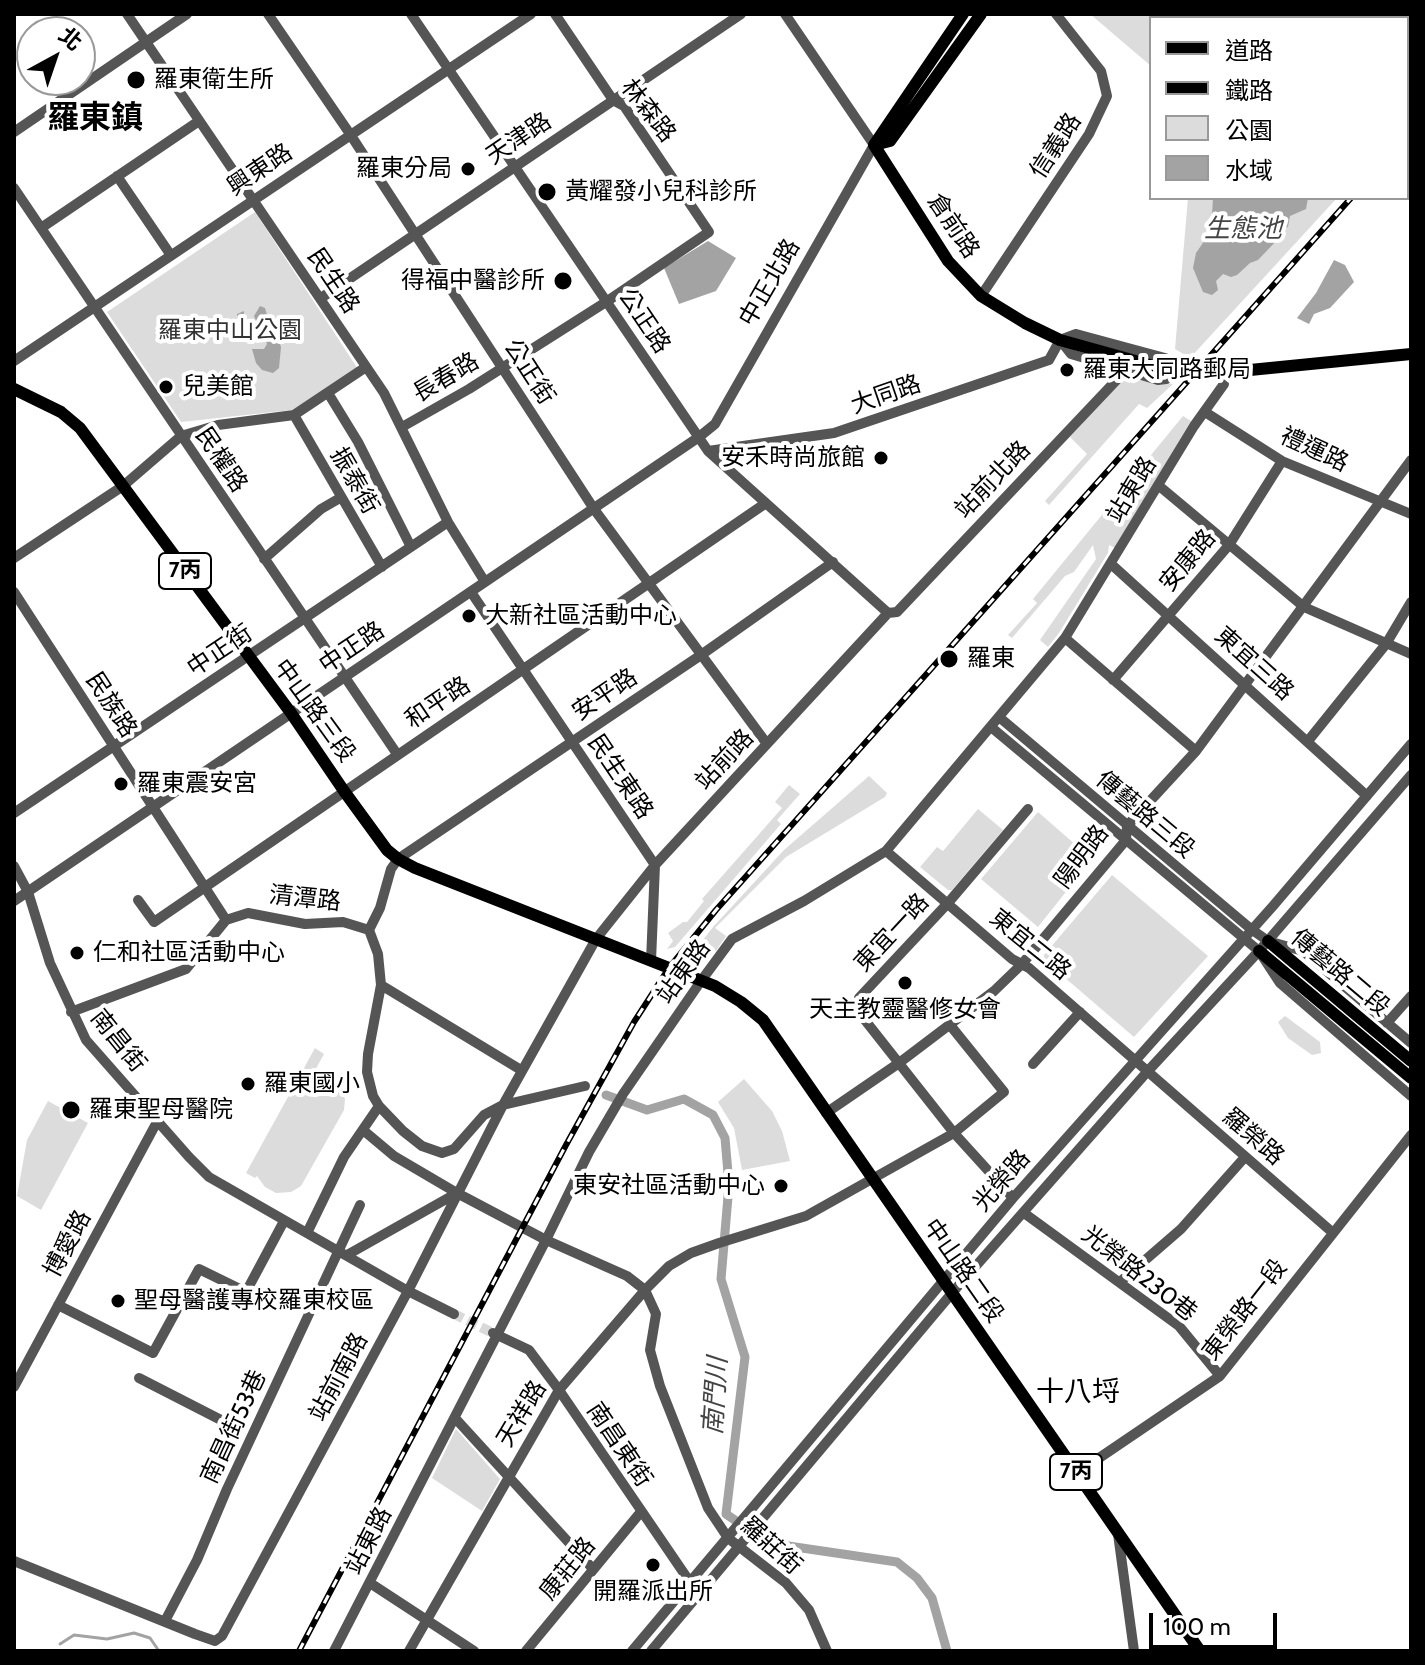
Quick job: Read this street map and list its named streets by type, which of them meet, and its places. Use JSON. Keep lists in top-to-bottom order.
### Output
{
  "streets": {
    "main road": [
      "倉前路",
      "中正北路",
      "7丙",
      "中山路三段",
      "傳藝路二段",
      "中山路二段"
    ],
    "street": [
      "林森路",
      "天津路",
      "信義路",
      "興東路",
      "民生路",
      "公正路",
      "公正街",
      "長春路",
      "大同路",
      "禮運路",
      "民權路",
      "站前北路",
      "振泰街",
      "站東路",
      "安康路",
      "中正路",
      "中正街",
      "東宜三路",
      "安平路",
      "和平路",
      "民族路",
      "站前路",
      "民生東路",
      "傳藝路三段",
      "陽明路",
      "清潭路",
      "東宜一路",
      "東宜二路",
      "南昌街",
      "羅榮路",
      "光榮路",
      "博愛路",
      "光榮路230巷",
      "東榮路一段",
      "站前南路",
      "天祥路",
      "南昌街53巷",
      "南昌東街",
      "羅莊街",
      "康莊路"
    ]
  },
  "crossings": [
    ["林森路", "天津路"],
    ["林森路", "長春路"],
    ["天津路", "民生路"],
    ["天津路", "公正路"],
    ["天津路", "公正街"],
    ["信義路", "倉前路"],
    ["興東路", "民生路"],
    ["興東路", "公正路"],
    ["興東路", "公正街"],
    ["興東路", "民權路"],
    ["倉前路", "中正北路"],
    ["倉前路", "大同路"],
    ["民生路", "長春路"],
    ["民生路", "中正路"],
    ["民生路", "中正街"],
    ["中正北路", "公正路"],
    ["中正北路", "中正路"],
    ["公正路", "長春路"],
    ["公正路", "大同路"],
    ["公正路", "站前北路"],
    ["公正路", "中正路"],
    ["公正路", "安平路"],
    ["公正路", "和平路"],
    ["公正路", "站前路"],
    ["公正街", "長春路"],
    ["公正街", "中正路"],
    ["公正街", "安平路"],
    ["公正街", "和平路"],
    ["公正街", "站前路"],
    ["禮運路", "站東路"],
    ["禮運路", "安康路"],
    ["禮運路", "陽明路"],
    ["民權路", "中正路"],
    ["民權路", "中正街"],
    ["民權路", "和平路"],
    ["站前北路", "站前路"],
    ["振泰街", "中正街"],
    ["站東路", "東宜三路"],
    ["站東路", "傳藝路三段"],
    ["站東路", "東宜二路"],
    ["站東路", "中山路二段"],
    ["站東路", "南昌東街"],
    ["安康路", "東宜三路"],
    ["中正路", "民族路"],
    ["中正路", "中山路三段"],
    ["中正路", "民生東路"],
    ["中正路", "南昌街"],
    ["中正街", "民族路"],
    ["中正街", "中山路三段"],
    ["東宜三路", "陽明路"],
    ["東宜三路", "光榮路"],
    ["安平路", "中山路三段"],
    ["安平路", "民生東路"],
    ["和平路", "民族路"],
    ["和平路", "中山路三段"],
    ["和平路", "民生東路"],
    ["民族路", "清潭路"],
    ["中山路三段", "站前路"],
    ["中山路三段", "中山路二段"],
    ["中山路三段", "站前南路"],
    ["站前路", "民生東路"],
    ["站前路", "站前南路"],
    ["傳藝路三段", "陽明路"],
    ["傳藝路三段", "傳藝路二段"],
    ["傳藝路三段", "光榮路"],
    ["陽明路", "東宜一路"],
    ["陽明路", "東宜二路"],
    ["陽明路", "中山路二段"],
    ["清潭路", "站前南路"],
    ["東宜一路", "東宜二路"],
    ["東宜一路", "光榮路"],
    ["東宜二路", "羅榮路"],
    ["東宜二路", "光榮路"],
    ["傳藝路二段", "光榮路"],
    ["南昌街", "博愛路"],
    ["南昌街", "站前南路"],
    ["南昌街", "南昌街53巷"],
    ["羅榮路", "光榮路"],
    ["羅榮路", "東榮路一段"],
    ["光榮路", "中山路二段"],
    ["光榮路", "光榮路230巷"],
    ["光榮路", "南昌東街"],
    ["光榮路", "羅莊街"],
    ["中山路二段", "東榮路一段"],
    ["中山路二段", "天祥路"],
    ["光榮路230巷", "東榮路一段"],
    ["站前南路", "南昌街53巷"],
    ["天祥路", "南昌東街"],
    ["天祥路", "羅莊街"],
    ["南昌東街", "康莊路"]
  ],
  "districts": ["羅東鎮", "十八埒"],
  "water": ["生態池", "南門川"],
  "parks": ["羅東中山公園"],
  "places": [
    "羅東衛生所",
    "羅東分局",
    "黃耀發小兒科診所",
    "得福中醫診所",
    "羅東大同路郵局",
    "兒美館",
    "安禾時尚旅館",
    "大新社區活動中心",
    "羅東",
    "羅東震安宮",
    "仁和社區活動中心",
    "天主教靈醫修女會",
    "羅東國小",
    "羅東聖母醫院",
    "東安社區活動中心",
    "聖母醫護專校羅東校區",
    "開羅派出所"
  ],
  "legend": [
    "道路",
    "鐵路",
    "公園",
    "水域"
  ],
  "scale_bar": "100 m",
  "north": "top right"
}
